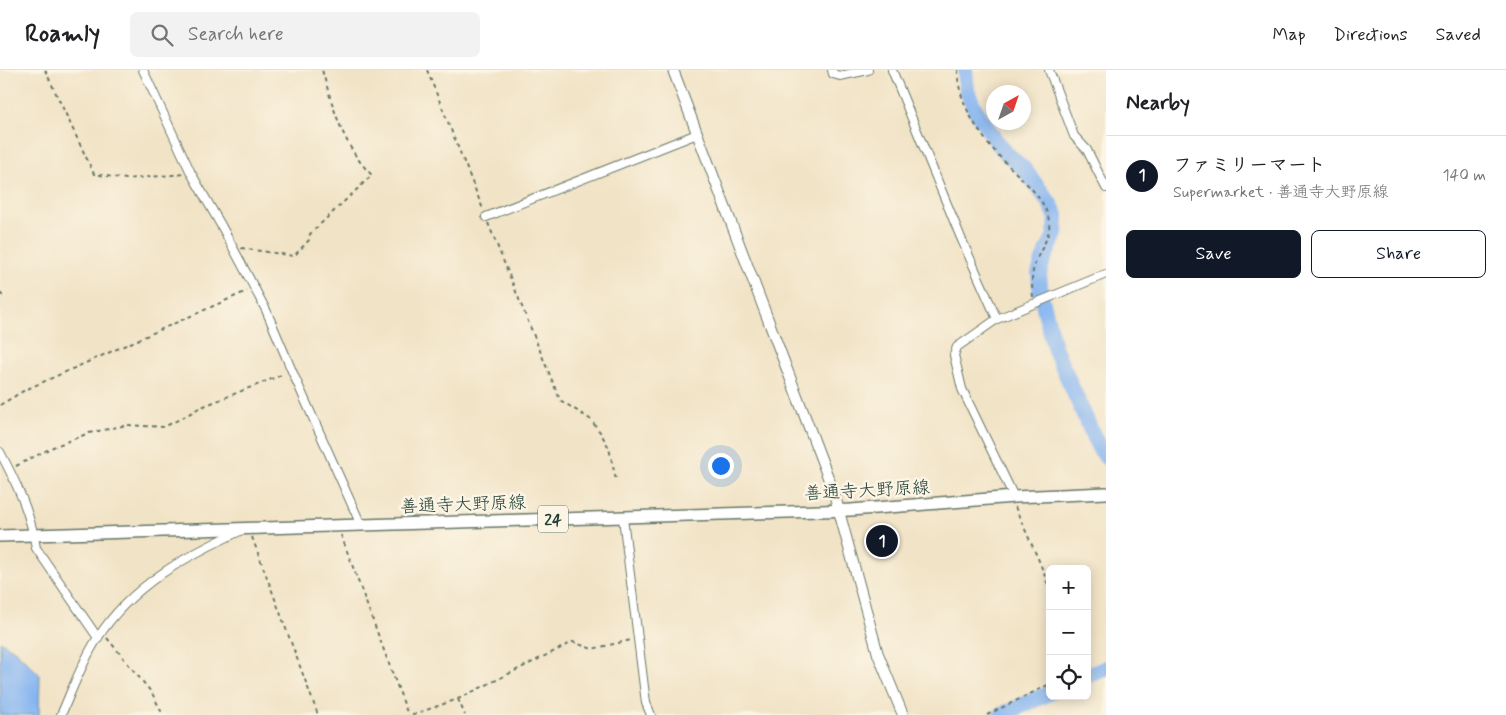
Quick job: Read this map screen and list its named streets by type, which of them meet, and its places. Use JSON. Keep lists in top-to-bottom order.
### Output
{
  "streets": {
    "main road": ["善通寺大野原線", "24"]
  },
  "north": "top right",
  "page": {
    "header": "Roamly",
    "search": "Search here",
    "nav": ["Map", "Directions", "Saved"],
    "heading": "Nearby",
    "list": [
      {
        "mark": "1",
        "name": "ファミリーマート",
        "note": "Supermarket · 善通寺大野原線",
        "value": "140 m"
      }
    ],
    "buttons": ["Save", "Share"],
    "pins": "1",
    "map_buttons": ["+", "−"]
  }
}
